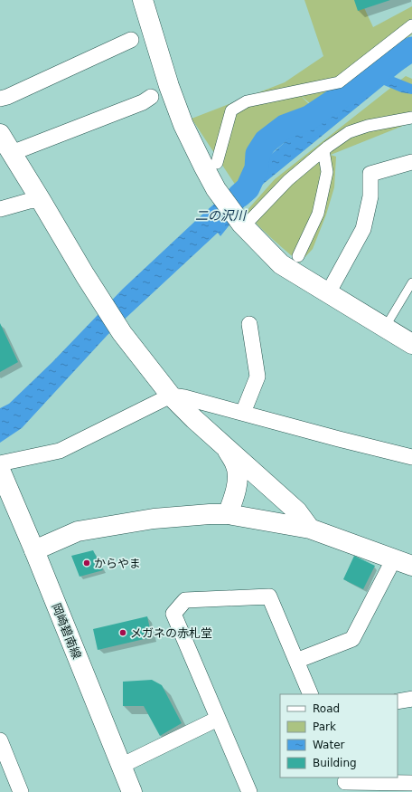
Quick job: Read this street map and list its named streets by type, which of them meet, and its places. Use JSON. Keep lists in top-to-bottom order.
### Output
{
  "streets": {
    "street": ["岡崎碧南線"]
  },
  "water": ["二の沢川"],
  "places": ["からやま", "メガネの赤札堂"],
  "legend": [
    "Road",
    "Park",
    "Water",
    "Building"
  ]
}
